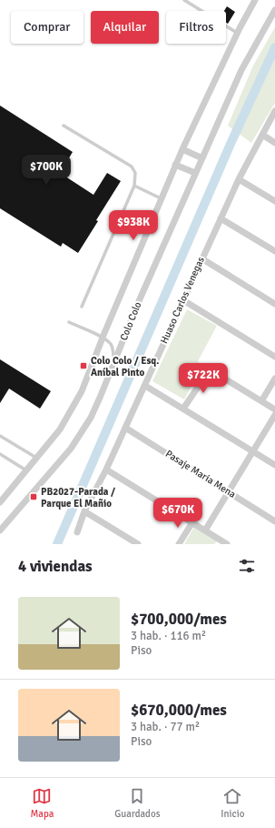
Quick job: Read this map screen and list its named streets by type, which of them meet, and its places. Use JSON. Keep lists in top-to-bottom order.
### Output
{
  "streets": {
    "street": ["Huaso Carlos Venegas", "Colo Colo", "Pasaje Maria Mena"]
  },
  "crossings": [
    ["Huaso Carlos Venegas", "Pasaje Maria Mena"]
  ],
  "places": {
    "transit": ["Colo Colo / Esq. Aníbal Pinto", "PB2027-Parada / Parque El Mañio"]
  },
  "page": {
    "chip": ["Comprar", "Alquilar", "Filtros"],
    "price": [
      "$700K",
      "$938K",
      "$722K",
      "$670K"
    ],
    "heading": "4 viviendas",
    "list": [
      {
        "name": "$700,000/mes",
        "note": "3 hab. · 116 m² · Piso"
      },
      {
        "name": "$670,000/mes",
        "note": "3 hab. · 77 m² · Piso"
      }
    ],
    "tabs": ["Mapa", "Guardados", "Inicio"]
  }
}
